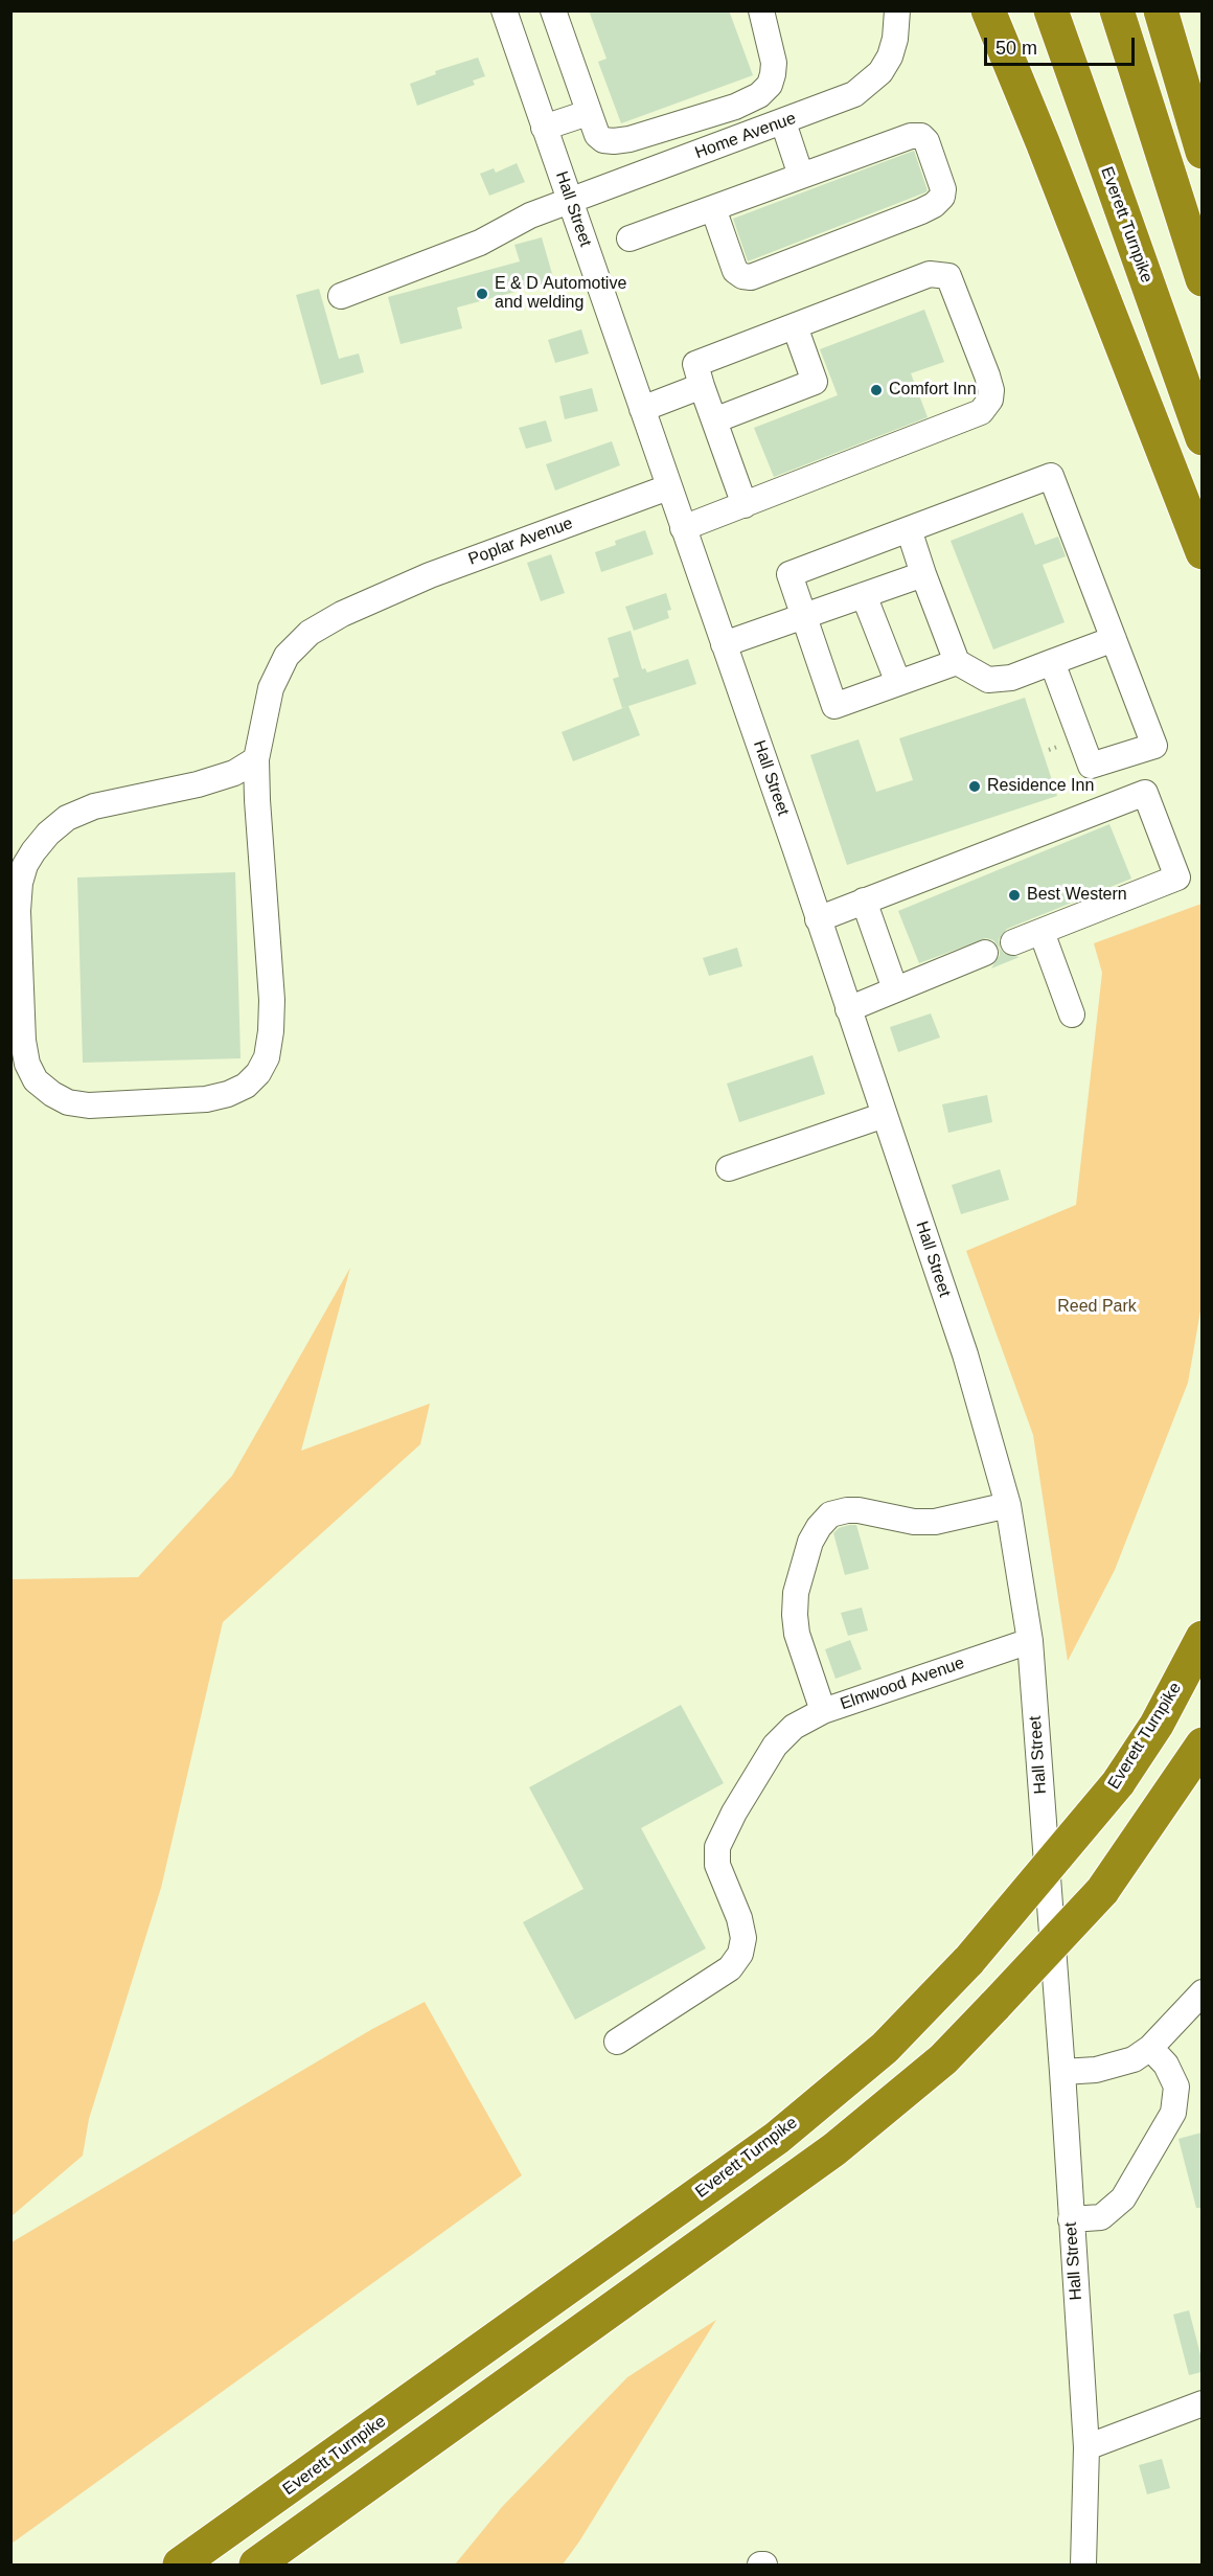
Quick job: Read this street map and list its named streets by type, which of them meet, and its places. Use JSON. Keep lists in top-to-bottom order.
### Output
{
  "streets": {
    "highway": ["Everett Turnpike"],
    "street": [
      "Home Avenue",
      "Hall Street",
      "Poplar Avenue",
      "Elmwood Avenue"
    ]
  },
  "crossings": [
    ["Home Avenue", "Hall Street"],
    ["Hall Street", "Poplar Avenue"],
    ["Hall Street", "Elmwood Avenue"]
  ],
  "parks": ["Reed Park"],
  "places": [
    "E & D Automotive and welding",
    "Comfort Inn",
    "Residence Inn",
    "Best Western"
  ],
  "scale_bar": "50 m"
}
